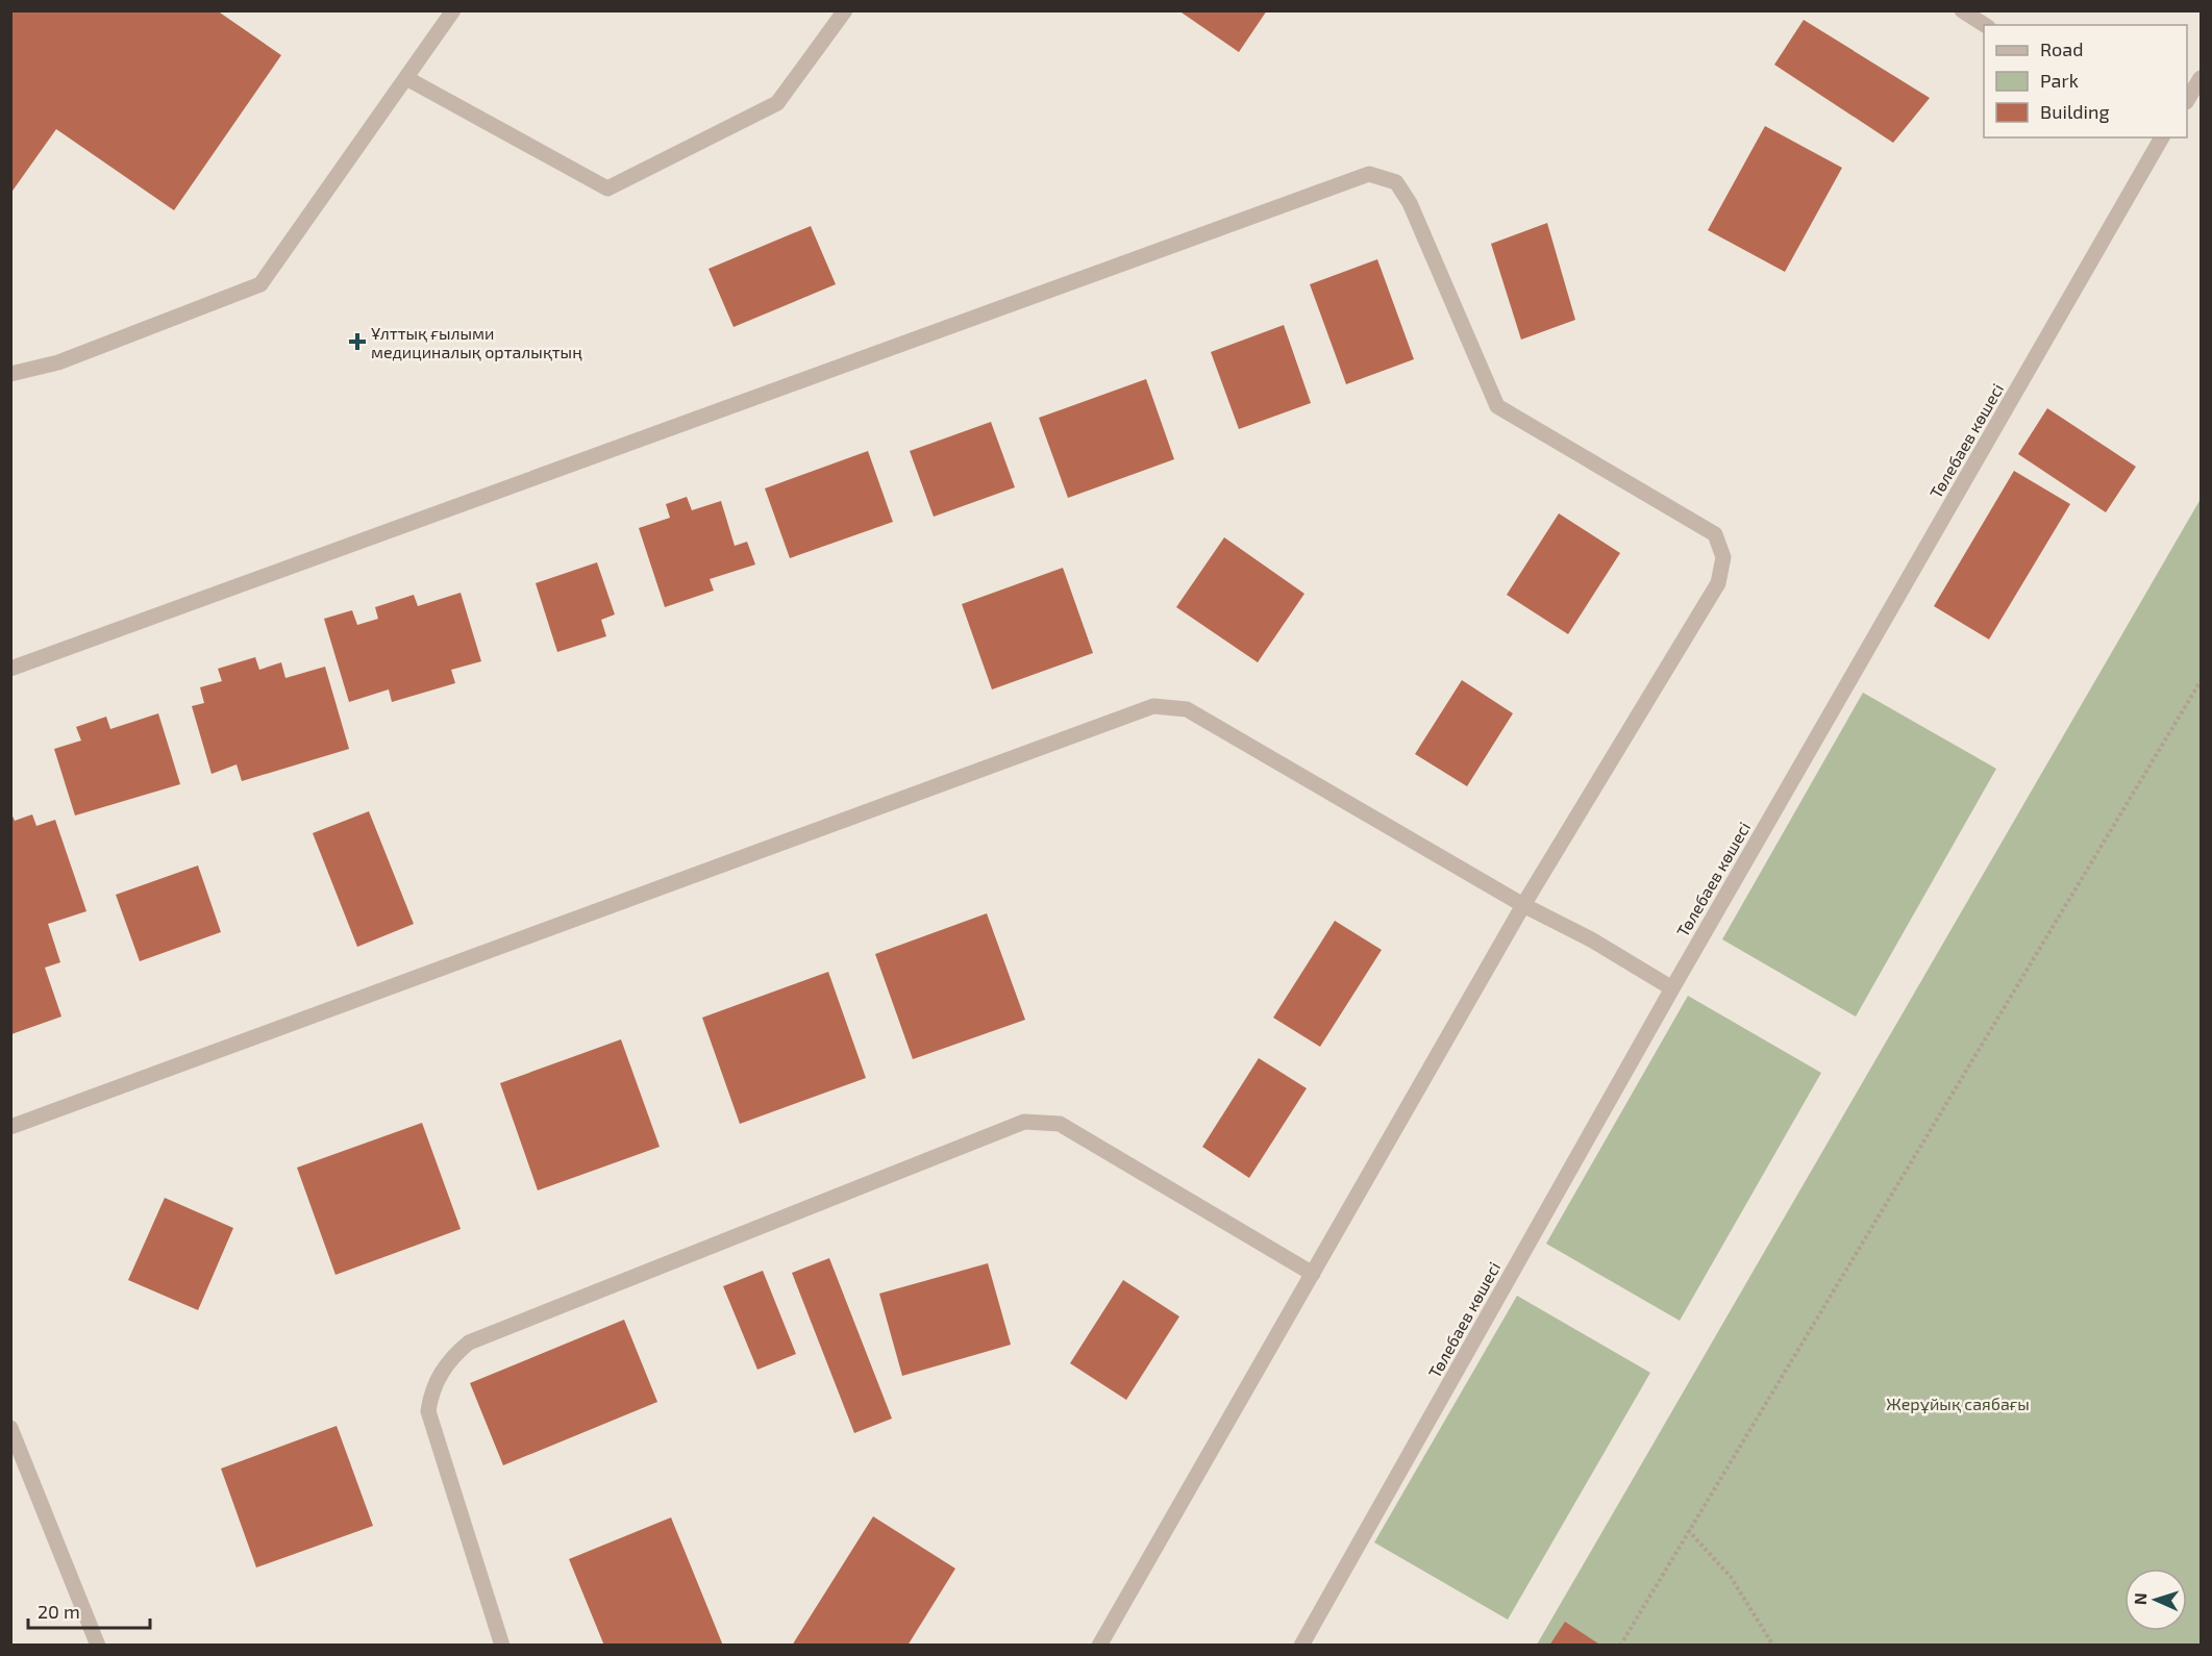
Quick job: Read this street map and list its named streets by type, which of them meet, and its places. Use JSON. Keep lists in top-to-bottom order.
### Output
{
  "streets": {
    "street": ["Төлебаев көшесі"]
  },
  "parks": ["Жерұйық саябағы"],
  "places": {
    "health": ["Ұлттық ғылыми медициналық орталықтың"]
  },
  "legend": ["Road", "Park", "Building"],
  "scale_bar": "20 m",
  "north": "left"
}
